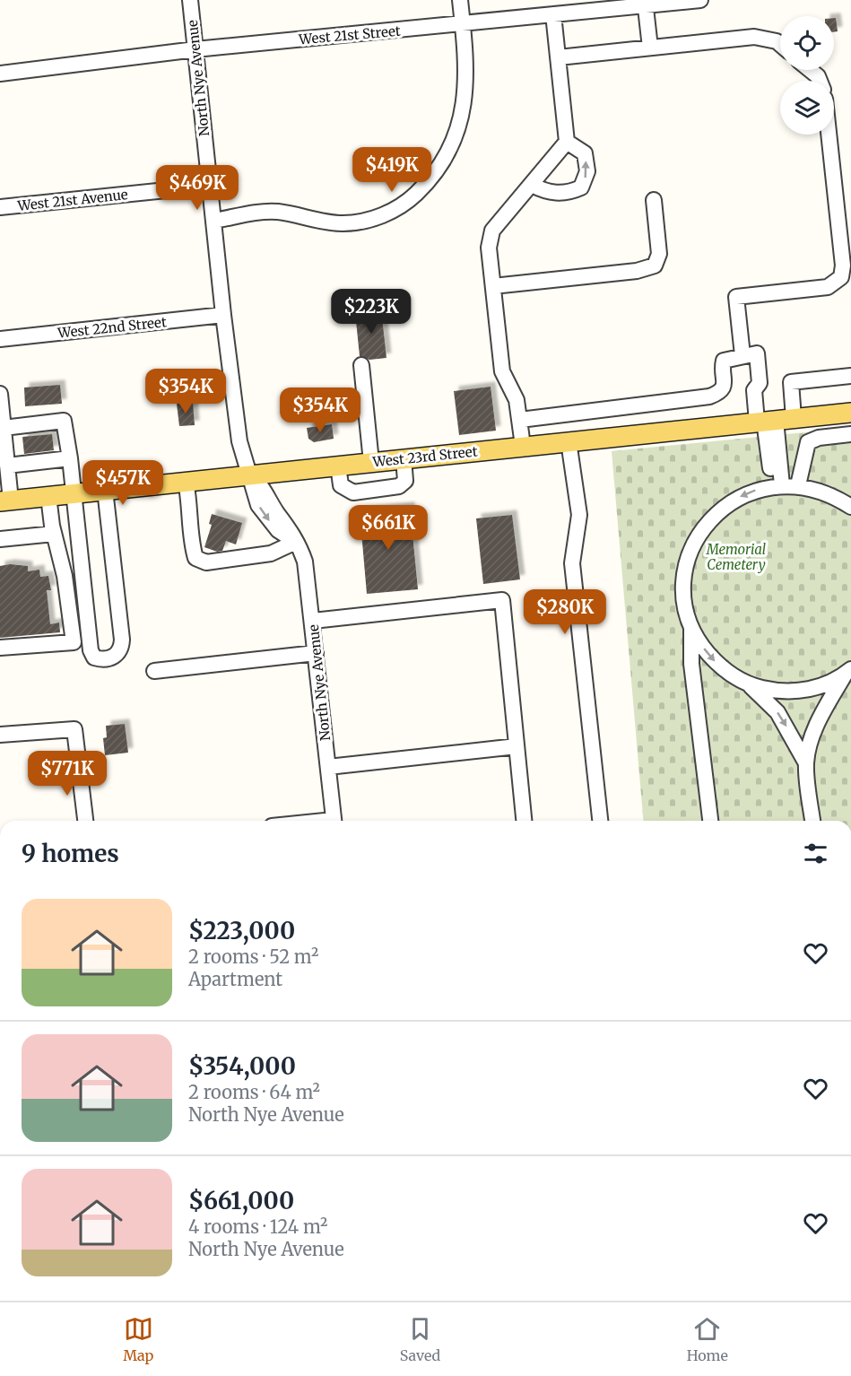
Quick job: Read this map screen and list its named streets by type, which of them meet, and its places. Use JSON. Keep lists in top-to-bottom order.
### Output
{
  "streets": {
    "main road": ["West 23rd Street"],
    "street": [
      "West 21st Street",
      "North Nye Avenue",
      "West 21st Avenue",
      "West 22nd Street"
    ]
  },
  "crossings": [
    ["West 21st Street", "North Nye Avenue"],
    ["North Nye Avenue", "West 21st Avenue"],
    ["North Nye Avenue", "West 22nd Street"],
    ["North Nye Avenue", "West 23rd Street"]
  ],
  "parks": ["Memorial Cemetery"],
  "page": {
    "price": [
      "$419K",
      "$469K",
      "$223K",
      "$354K",
      "$354K",
      "$457K",
      "$661K",
      "$280K",
      "$771K"
    ],
    "heading": "9 homes",
    "list": [
      {
        "name": "$223,000",
        "note": "2 rooms · 52 m² · Apartment"
      },
      {
        "name": "$354,000",
        "note": "2 rooms · 64 m² · North Nye Avenue"
      },
      {
        "name": "$661,000",
        "note": "4 rooms · 124 m² · North Nye Avenue"
      }
    ],
    "tabs": ["Map", "Saved", "Home"]
  }
}
